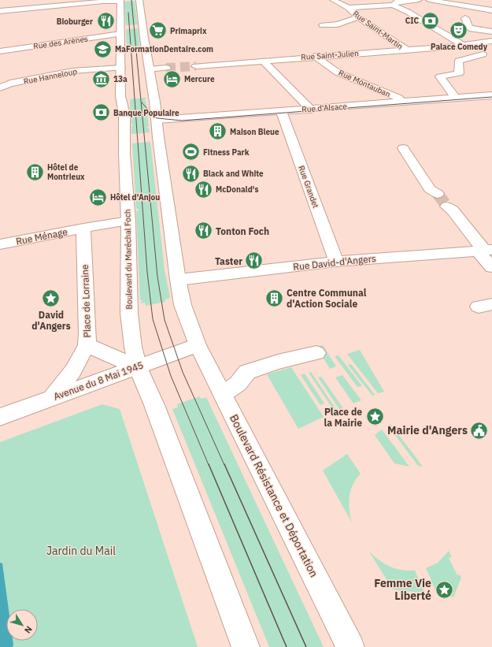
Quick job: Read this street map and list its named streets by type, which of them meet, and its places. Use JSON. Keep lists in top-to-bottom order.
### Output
{
  "streets": {
    "street": [
      "Rue Saint-Martin",
      "Rue des Arènes",
      "Rue Saint-Julien",
      "Rue Hanneloup",
      "Rue Montauban",
      "Rue d'Alsace",
      "Rue Grandet",
      "Rue Ménage",
      "Boulevard du Maréchal Foch",
      "Rue David-d'Angers",
      "Place de Lorraine",
      "Avenue du 8 Mai 1945",
      "Boulevard Résistance et Déportation"
    ]
  },
  "crossings": [
    ["Rue Saint-Martin", "Rue Saint-Julien"],
    ["Rue des Arènes", "Boulevard du Maréchal Foch"],
    ["Rue Saint-Julien", "Rue Montauban"],
    ["Rue Hanneloup", "Boulevard du Maréchal Foch"],
    ["Rue d'Alsace", "Rue Grandet"],
    ["Rue Grandet", "Rue David-d'Angers"],
    ["Rue Ménage", "Boulevard du Maréchal Foch"],
    ["Rue Ménage", "Place de Lorraine"],
    ["Boulevard du Maréchal Foch", "Place de Lorraine"],
    ["Boulevard du Maréchal Foch", "Avenue du 8 Mai 1945"],
    ["Place de Lorraine", "Avenue du 8 Mai 1945"],
    ["Avenue du 8 Mai 1945", "Boulevard Résistance et Déportation"]
  ],
  "parks": ["Jardin du Mail"],
  "places": {
    "bank": ["CIC", "Banque Populaire"],
    "restaurant": [
      "Bioburger",
      "Black and White",
      "McDonald's",
      "Tonton Foch",
      "Taster"
    ],
    "supermarket": ["Primaprix"],
    "theatre": ["Palace Comedy"],
    "school or university": ["MaFormationDentaire.com"],
    "museum": ["13a"],
    "hotel": ["Mercure", "Hôtel d'Anjou"],
    "building": ["Maison Bleue", "Hôtel de Montrieux", "Centre Communal d'Action Sociale"],
    "sports": ["Fitness Park"],
    "place": ["David d'Angers", "Place de la Mairie", "Femme Vie Liberté"],
    "public building": ["Mairie d'Angers"]
  },
  "north": "bottom right"
}
